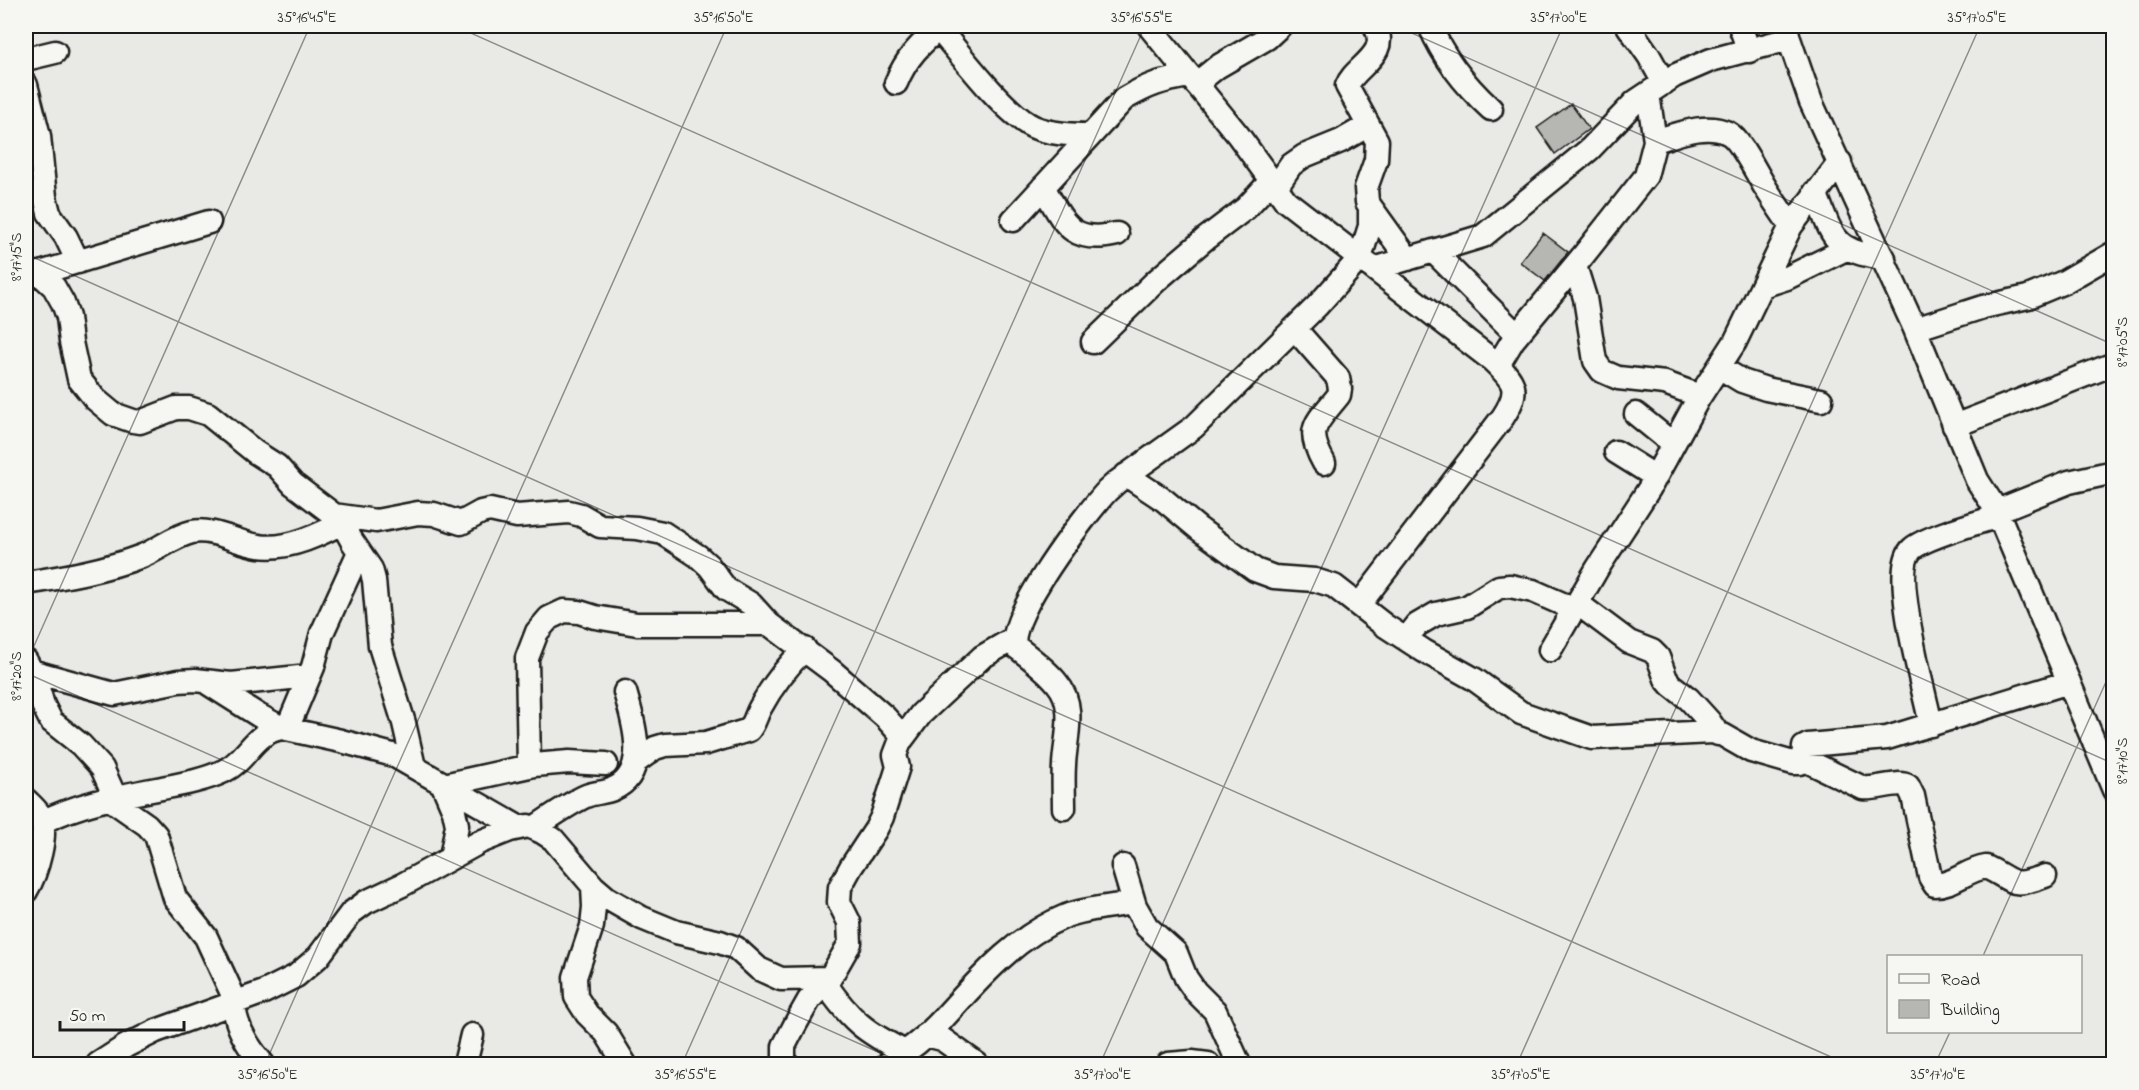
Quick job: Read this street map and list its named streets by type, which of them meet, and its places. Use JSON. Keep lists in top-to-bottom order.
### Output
{
  "legend": ["Road", "Building"],
  "scale_bar": "50 m",
  "coordinates": [
    "35°16'45\"E",
    "35°16'50\"E",
    "35°16'55\"E",
    "35°17'00\"E",
    "35°17'05\"E",
    "8°17'15\"S",
    "8°17'05\"S",
    "8°17'20\"S",
    "8°17'10\"S",
    "35°17'10\"E"
  ]
}
